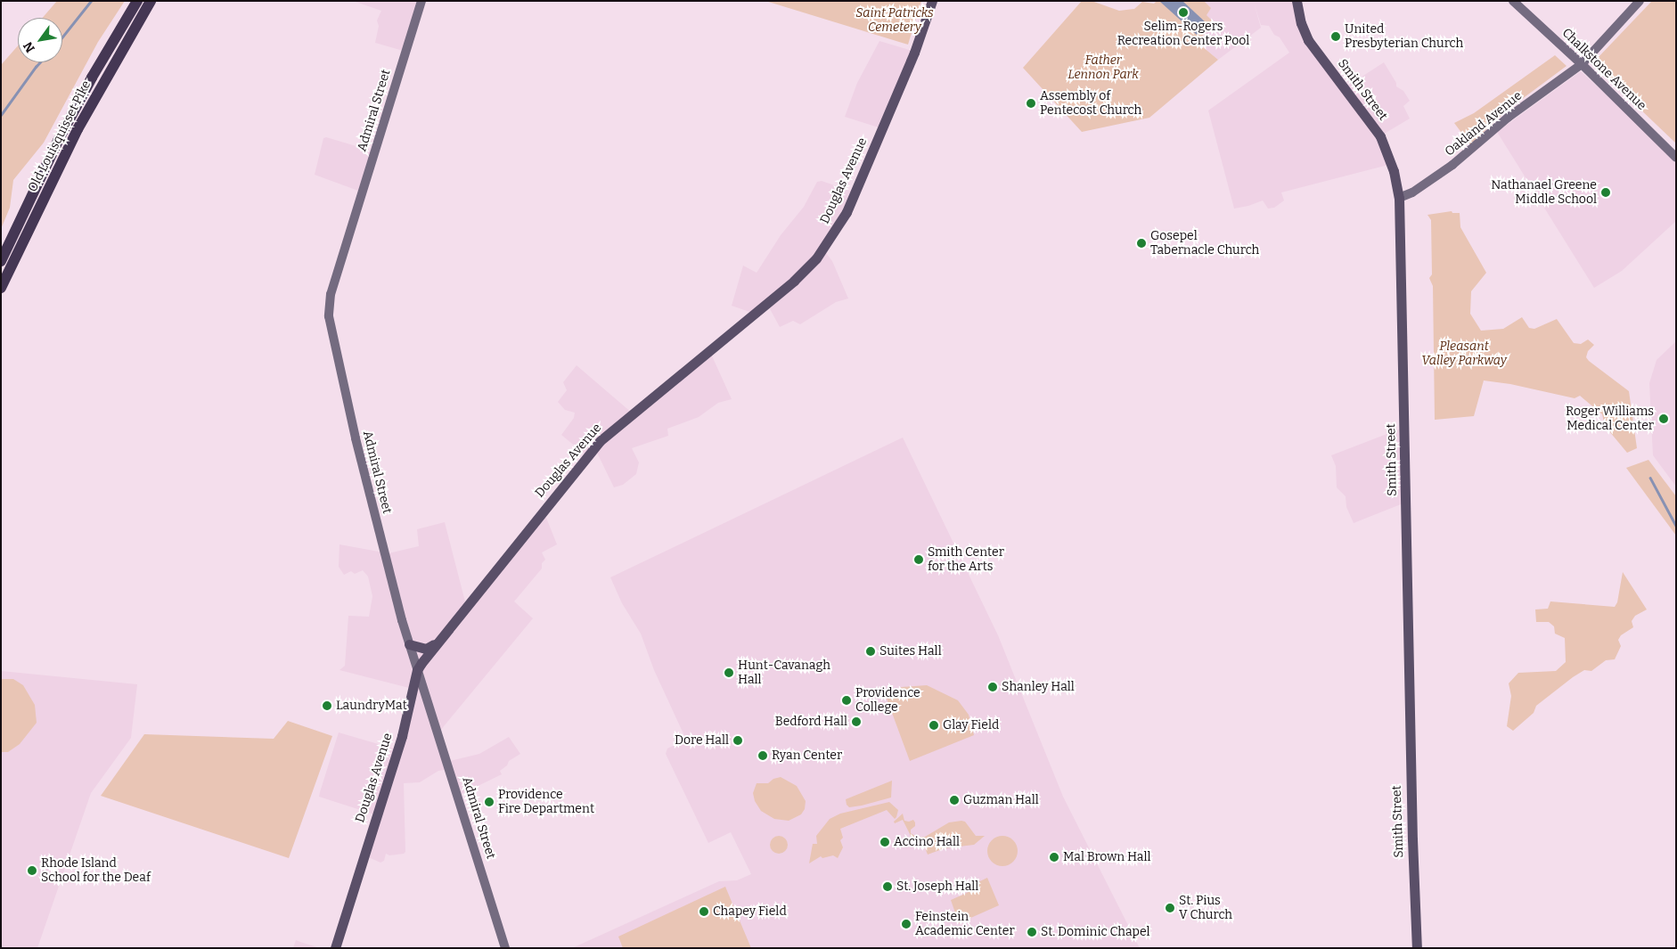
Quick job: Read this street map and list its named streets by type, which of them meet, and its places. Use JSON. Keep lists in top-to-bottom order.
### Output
{
  "streets": {
    "highway": ["Old Louisquisset Pike"],
    "main road": [
      "Chalkstone Avenue",
      "Smith Street",
      "Admiral Street",
      "Oakland Avenue",
      "Douglas Avenue"
    ]
  },
  "crossings": [
    ["Chalkstone Avenue", "Oakland Avenue"],
    ["Smith Street", "Oakland Avenue"],
    ["Admiral Street", "Douglas Avenue"]
  ],
  "parks": ["Saint Patricks Cemetery", "Father Lennon Park", "Pleasant Valley Parkway"],
  "places": [
    "Selim-Rogers Recreation Center Pool",
    "United Presbyterian Church",
    "Assembly of Pentecost Church",
    "Nathanael Greene Middle School",
    "Gosepel Tabernacle Church",
    "Roger Williams Medical Center",
    "Smith Center for the Arts",
    "Suites Hall",
    "Hunt-Cavanagh Hall",
    "Shanley Hall",
    "Providence College",
    "LaundryMat",
    "Bedford Hall",
    "Glay Field",
    "Dore Hall",
    "Ryan Center",
    "Guzman Hall",
    "Providence Fire Department",
    "Accino Hall",
    "Mal Brown Hall",
    "Rhode Island School for the Deaf",
    "St. Joseph Hall",
    "St. Pius V Church",
    "Chapey Field",
    "Feinstein Academic Center",
    "St. Dominic Chapel"
  ],
  "north": "bottom left"
}
